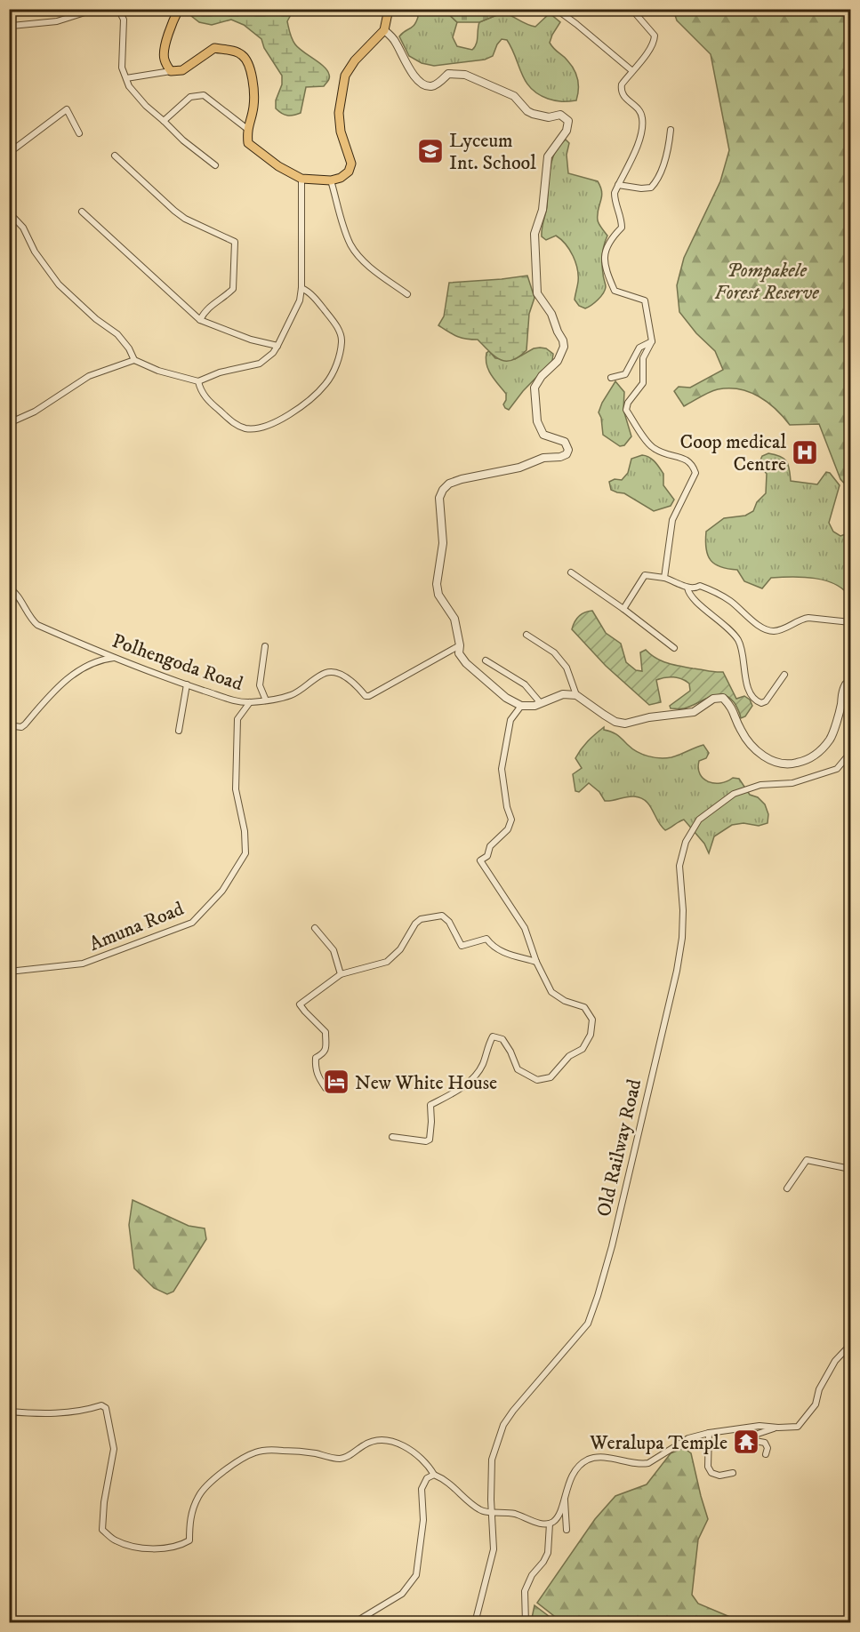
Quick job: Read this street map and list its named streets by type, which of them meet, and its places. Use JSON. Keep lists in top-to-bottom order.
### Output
{
  "streets": {
    "street": ["Polhengoda Road", "Amuna Road", "Old Railway Road"]
  },
  "crossings": [
    ["Polhengoda Road", "Amuna Road"]
  ],
  "parks": ["Pompakele Forest Reserve"],
  "places": {
    "school or university": ["Lyceum Int. School"],
    "hospital": ["Coop medical Centre"],
    "hotel": ["New White House"],
    "temple": ["Weralupa Temple"]
  }
}
